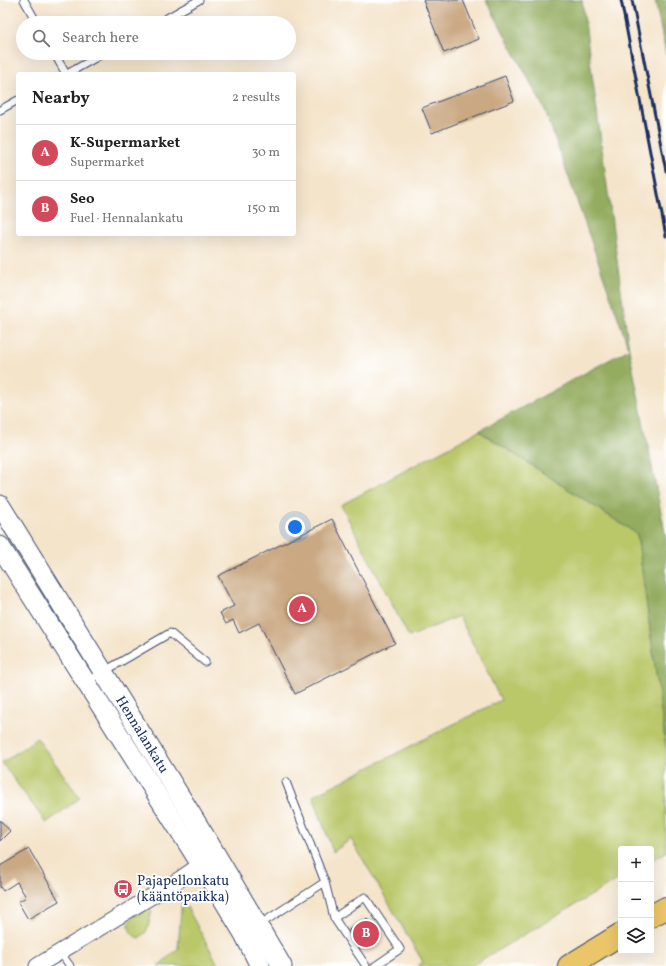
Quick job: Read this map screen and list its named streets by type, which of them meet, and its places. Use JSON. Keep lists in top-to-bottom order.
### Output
{
  "streets": {
    "street": ["Hennalankatu"]
  },
  "places": {
    "bus stop": ["Pajapellonkatu (kääntöpaikka)"]
  },
  "page": {
    "search": "Search here",
    "heading": ["Nearby", "2 results"],
    "list": [
      {
        "mark": "A",
        "name": "K-Supermarket",
        "note": "Supermarket",
        "value": "30 m"
      },
      {
        "mark": "B",
        "name": "Seo",
        "note": "Fuel · Hennalankatu",
        "value": "150 m"
      }
    ],
    "pins": ["A", "B"],
    "map_buttons": ["+", "−"]
  }
}
